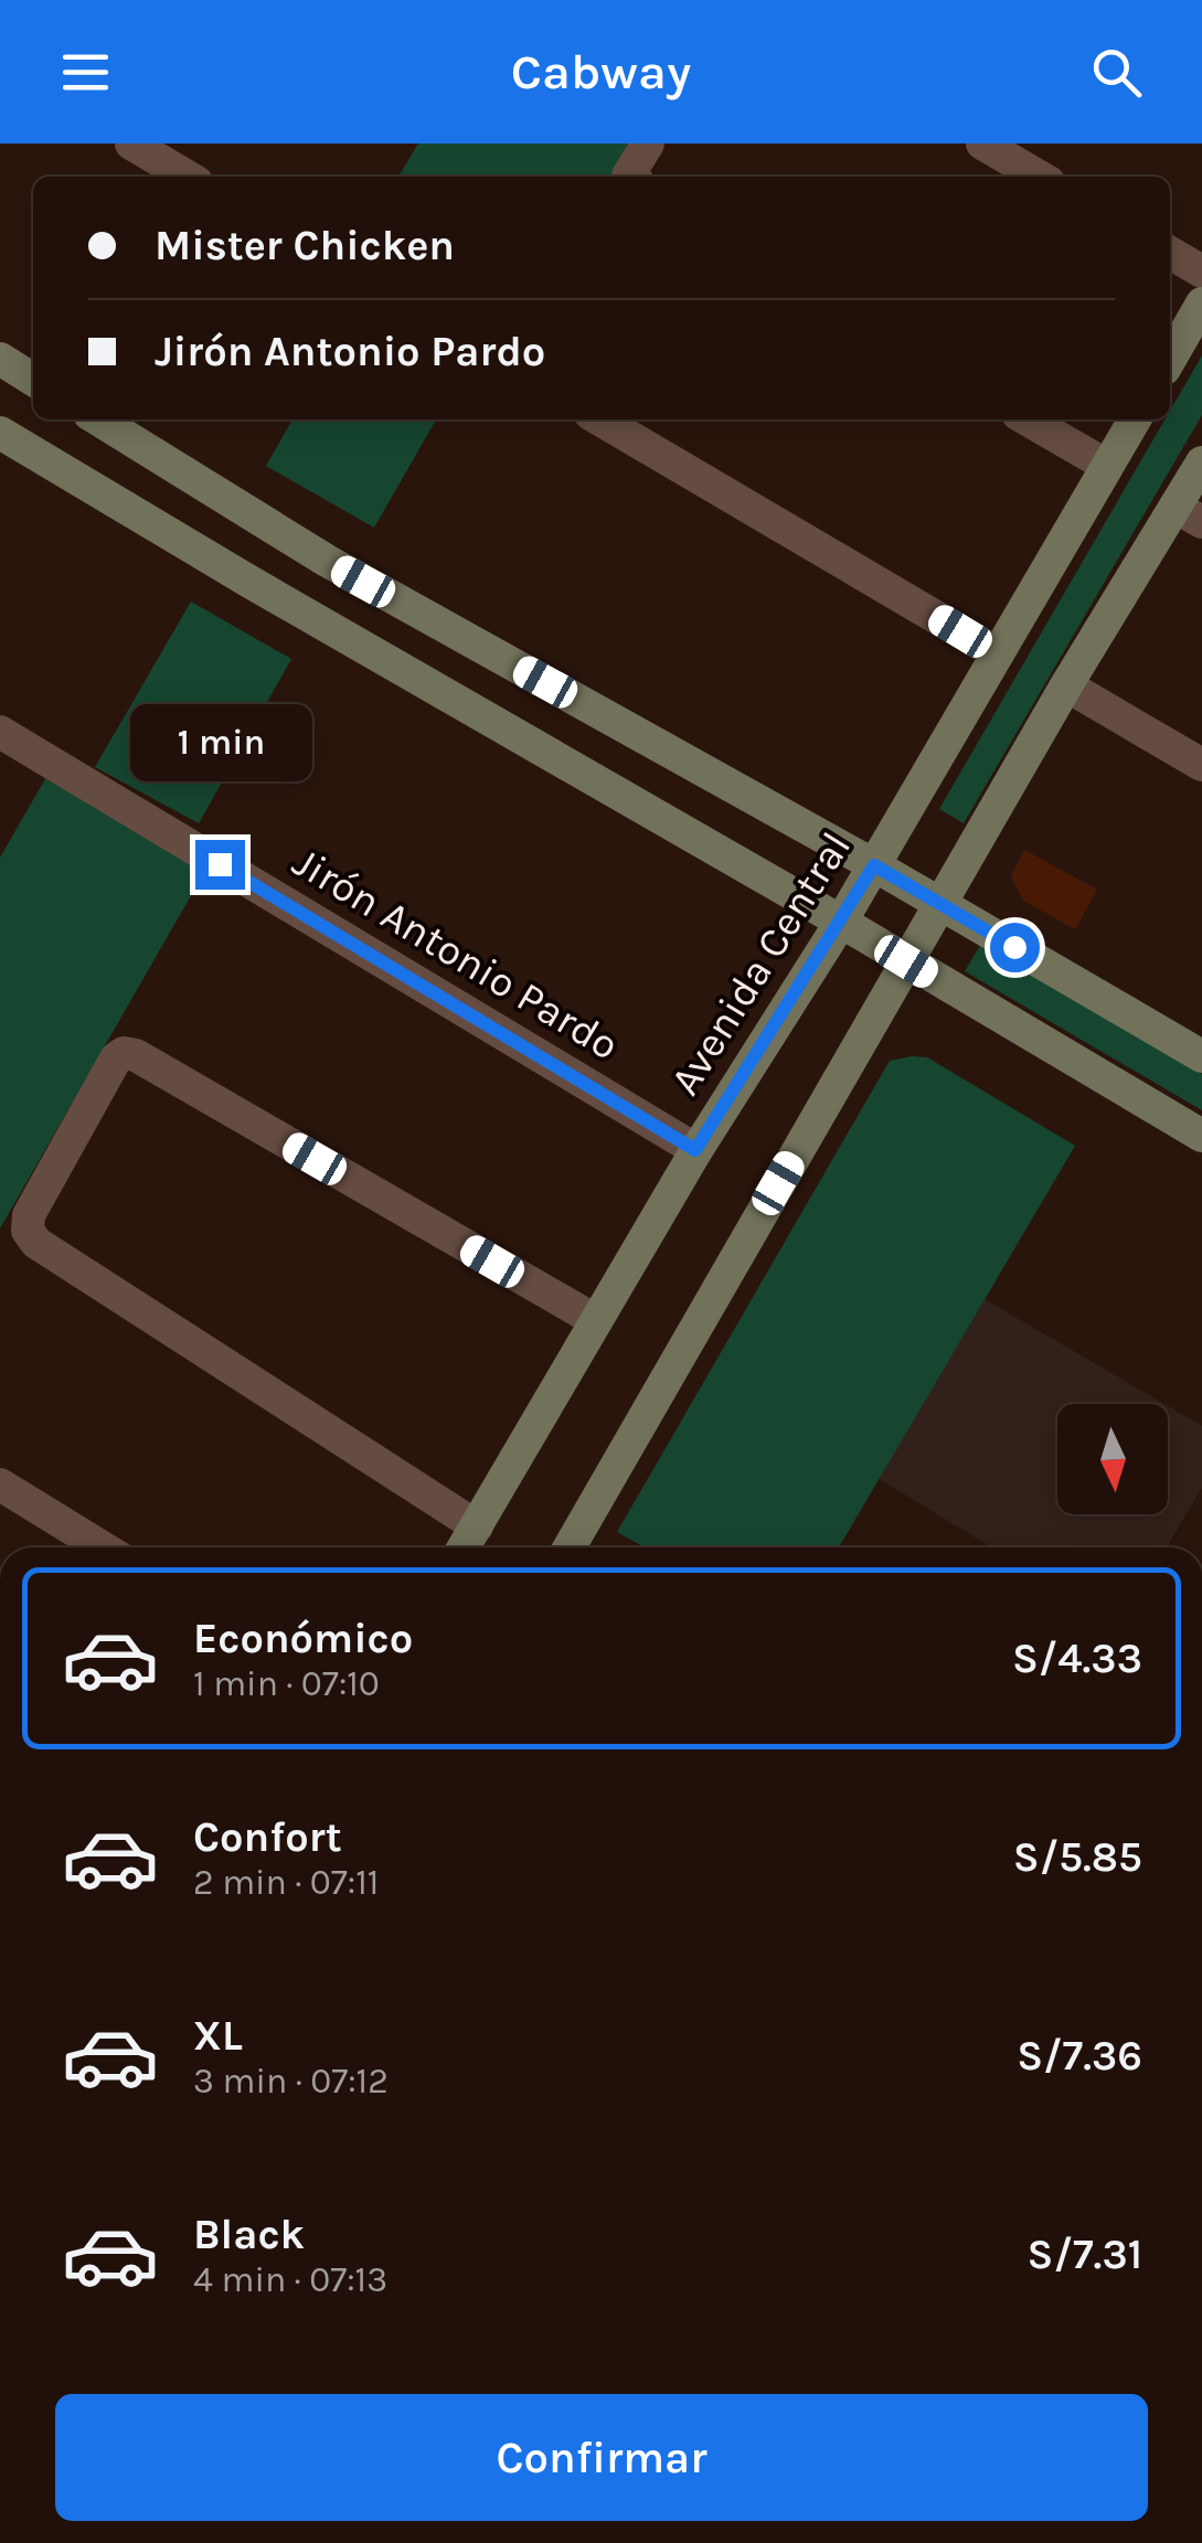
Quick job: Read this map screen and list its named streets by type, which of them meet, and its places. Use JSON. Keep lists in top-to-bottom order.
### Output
{
  "streets": {
    "main road": ["Avenida Central"],
    "street": ["Jirón Antonio Pardo"]
  },
  "crossings": [
    ["Jirón Antonio Pardo", "Avenida Central"]
  ],
  "north": "bottom",
  "page": {
    "header": "Cabway",
    "banner": ["Mister Chicken", "Jirón Antonio Pardo"],
    "bubble": "1 min",
    "list": [
      {
        "name": "Económico",
        "note": "1 min · 07:10",
        "value": "S/4.33"
      },
      {
        "name": "Confort",
        "note": "2 min · 07:11",
        "value": "S/5.85"
      },
      {
        "name": "XL",
        "note": "3 min · 07:12",
        "value": "S/7.36"
      },
      {
        "name": "Black",
        "note": "4 min · 07:13",
        "value": "S/7.31"
      }
    ],
    "buttons": "Confirmar"
  }
}
